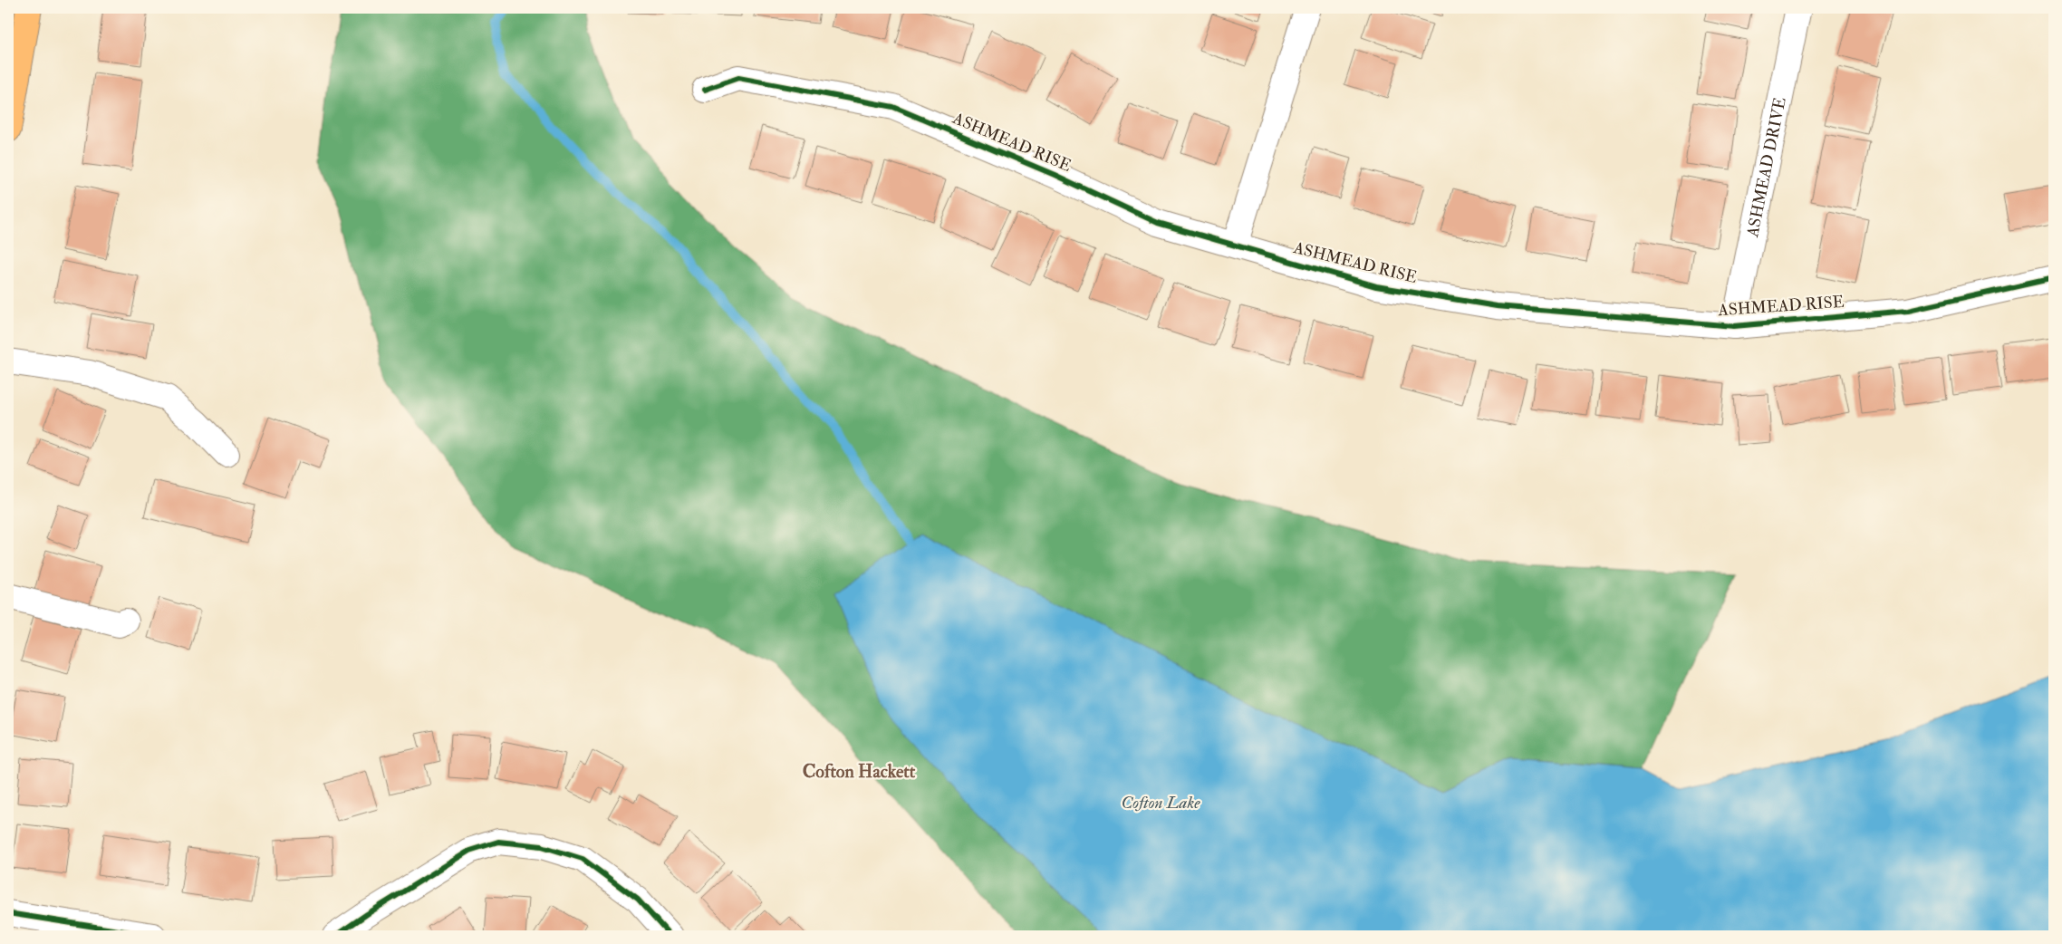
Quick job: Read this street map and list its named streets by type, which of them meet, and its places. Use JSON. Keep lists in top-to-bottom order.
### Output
{
  "streets": {
    "street": ["ASHMEAD RISE", "ASHMEAD DRIVE"]
  },
  "crossings": [
    ["ASHMEAD RISE", "ASHMEAD DRIVE"]
  ],
  "districts": ["Cofton Hackett"],
  "water": ["Cofton Lake"]
}
